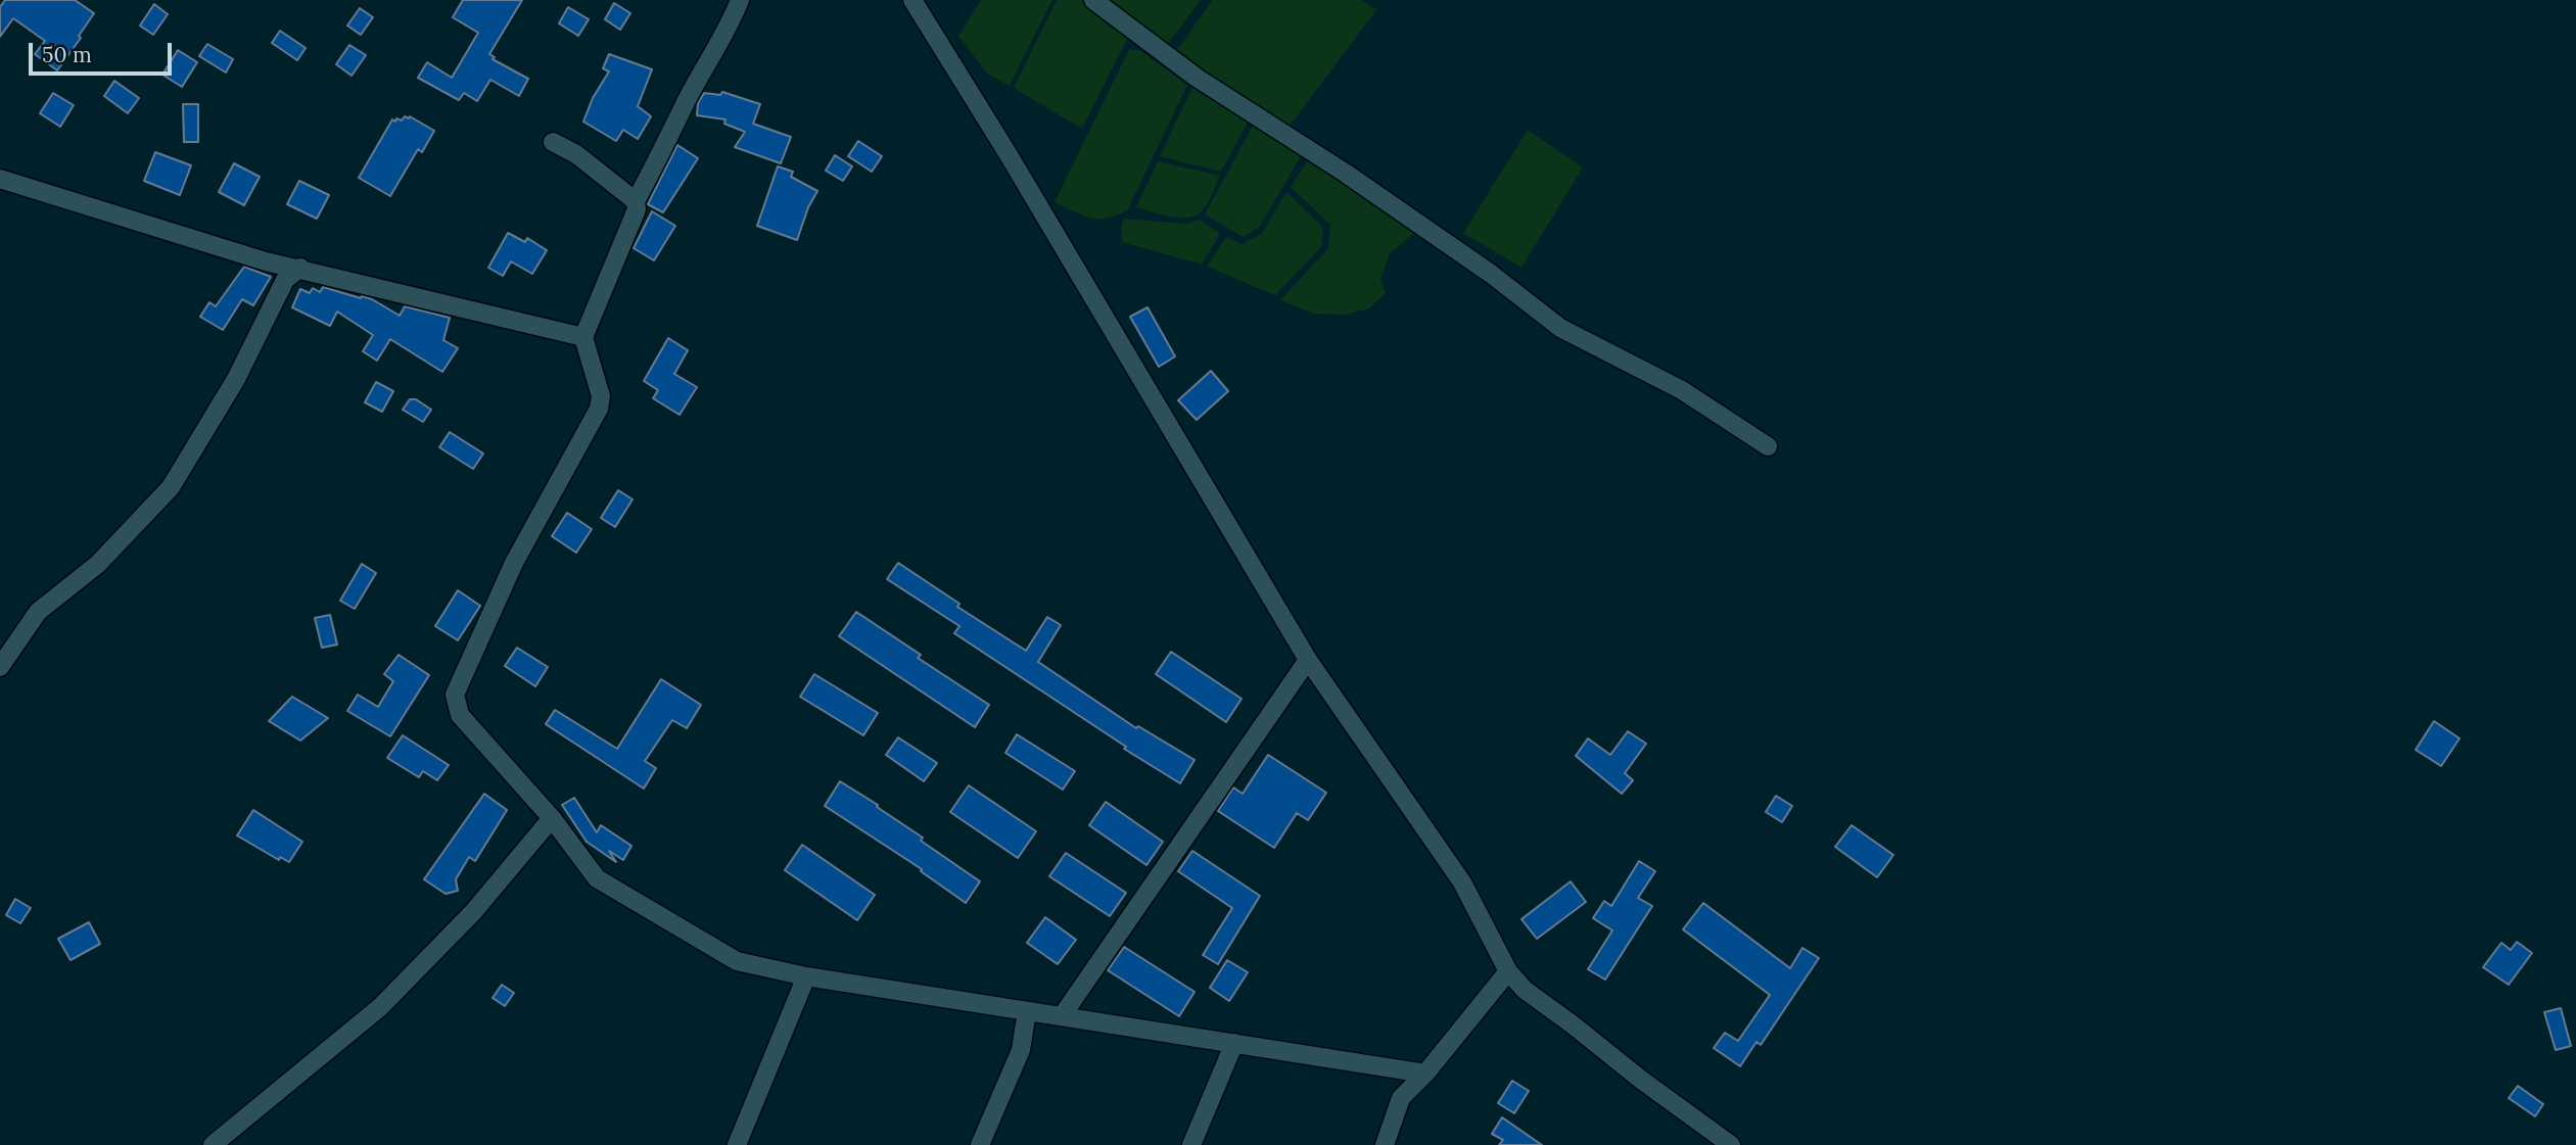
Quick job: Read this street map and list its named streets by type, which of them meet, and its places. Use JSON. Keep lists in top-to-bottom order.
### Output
{
  "scale_bar": "50 m"
}
